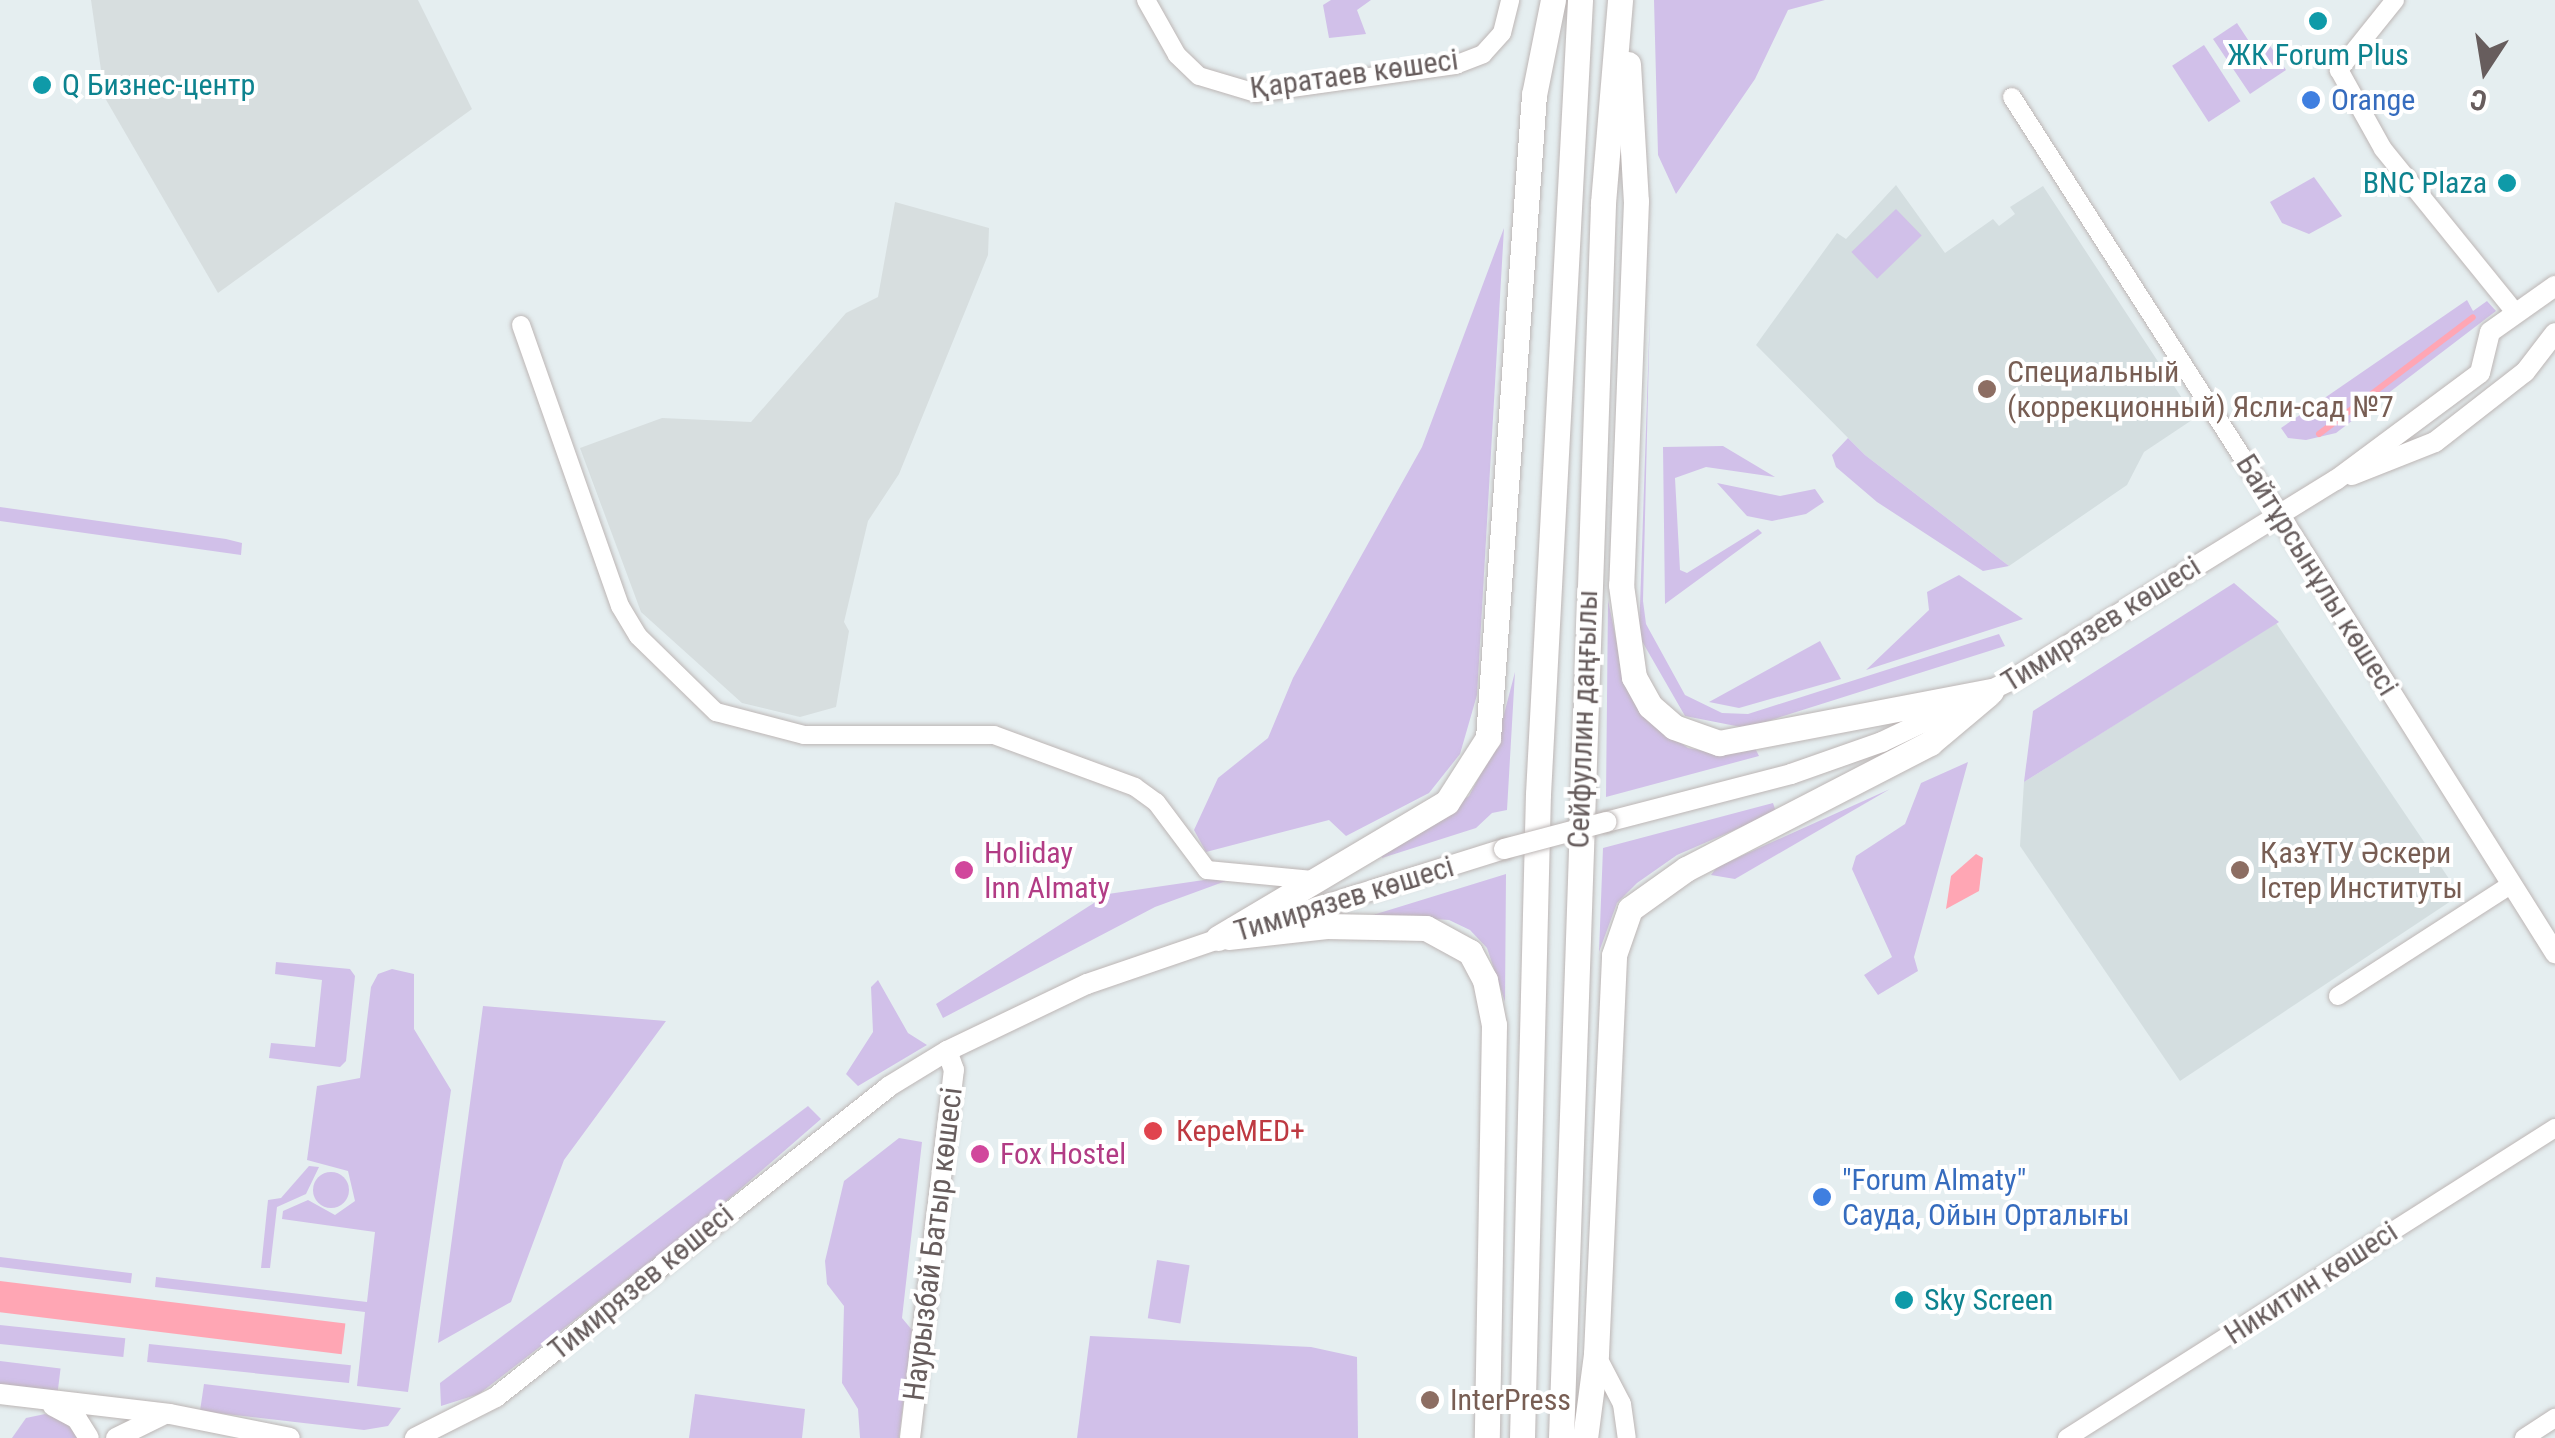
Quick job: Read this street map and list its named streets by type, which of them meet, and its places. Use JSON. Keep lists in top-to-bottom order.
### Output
{
  "streets": {
    "main road": ["Сейфуллин даңғылы"],
    "street": [
      "Қаратаев көшесі",
      "Байтұрсынұлы көшесі",
      "Тимирязев көшесі",
      "Наурызбай Батыр көшесі",
      "Никитин көшесі"
    ]
  },
  "crossings": [
    ["Байтұрсынұлы көшесі", "Тимирязев көшесі"],
    ["Тимирязев көшесі", "Наурызбай Батыр көшесі"]
  ],
  "places": [
    "ЖК Forum Plus",
    "Q Бизнес-центр",
    "Orange",
    "BNC Plaza",
    "Специальный (коррекционный) Ясли-сад №7",
    "Holiday Inn Almaty",
    "ҚазҰТУ Әскери Істер Институты",
    "КереMED+",
    "Fox Hostel",
    "\"Forum Almaty\" Сауда, Ойын Орталығы",
    "Sky Screen",
    "InterPress"
  ],
  "north": "bottom"
}
